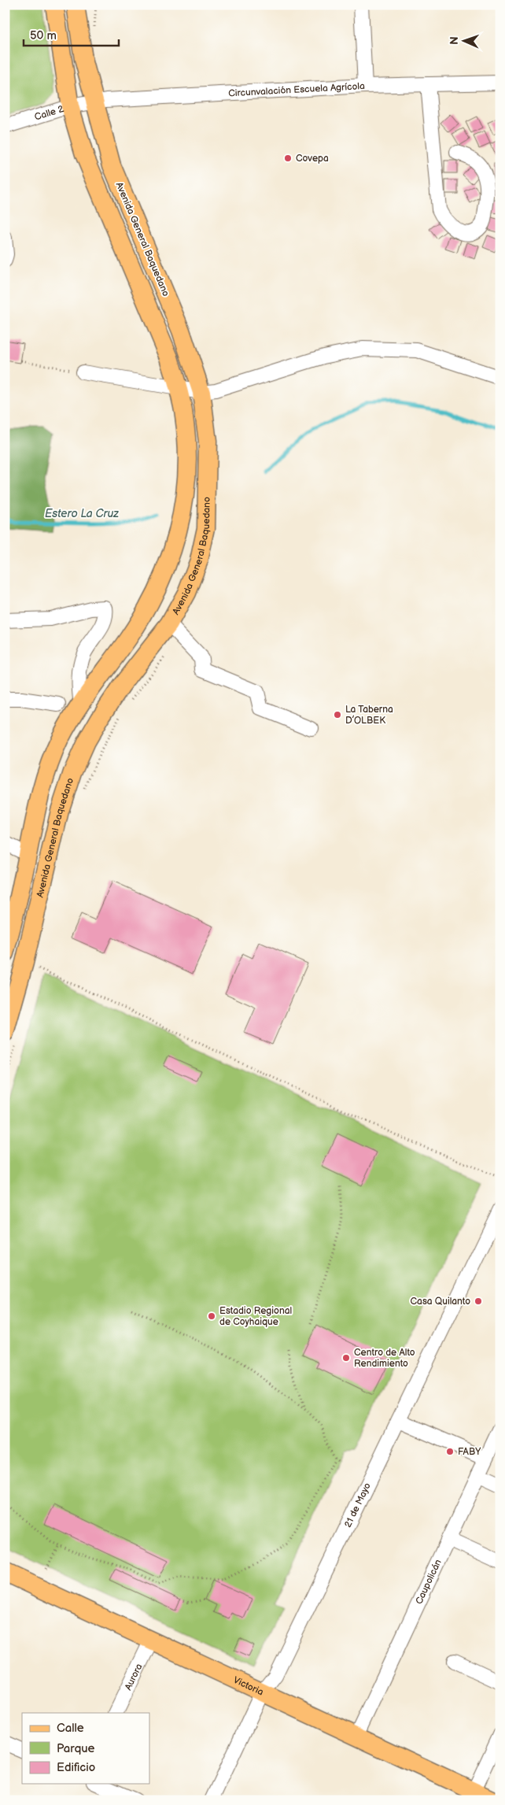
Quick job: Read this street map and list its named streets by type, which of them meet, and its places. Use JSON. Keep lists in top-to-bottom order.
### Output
{
  "streets": {
    "main road": ["Avenida General Baquedano", "Victoria"],
    "street": [
      "Circunvalación Escuela Agrícola",
      "Calle 2",
      "21 de Mayo",
      "Caupolicán",
      "Aurora"
    ]
  },
  "crossings": [
    ["Circunvalación Escuela Agrícola", "Calle 2"],
    ["Circunvalación Escuela Agrícola", "Avenida General Baquedano"],
    ["Calle 2", "Avenida General Baquedano"],
    ["21 de Mayo", "Victoria"],
    ["Caupolicán", "Victoria"],
    ["Aurora", "Victoria"]
  ],
  "water": ["Estero La Cruz"],
  "places": [
    "Covepa",
    "La Taberna D’OLBEK",
    "Casa Quilanto",
    "Estadio Regional de Coyhaique",
    "Centro de Alto Rendimiento",
    "FABY"
  ],
  "legend": ["Calle", "Parque", "Edificio"],
  "scale_bar": "50 m",
  "north": "left"
}
